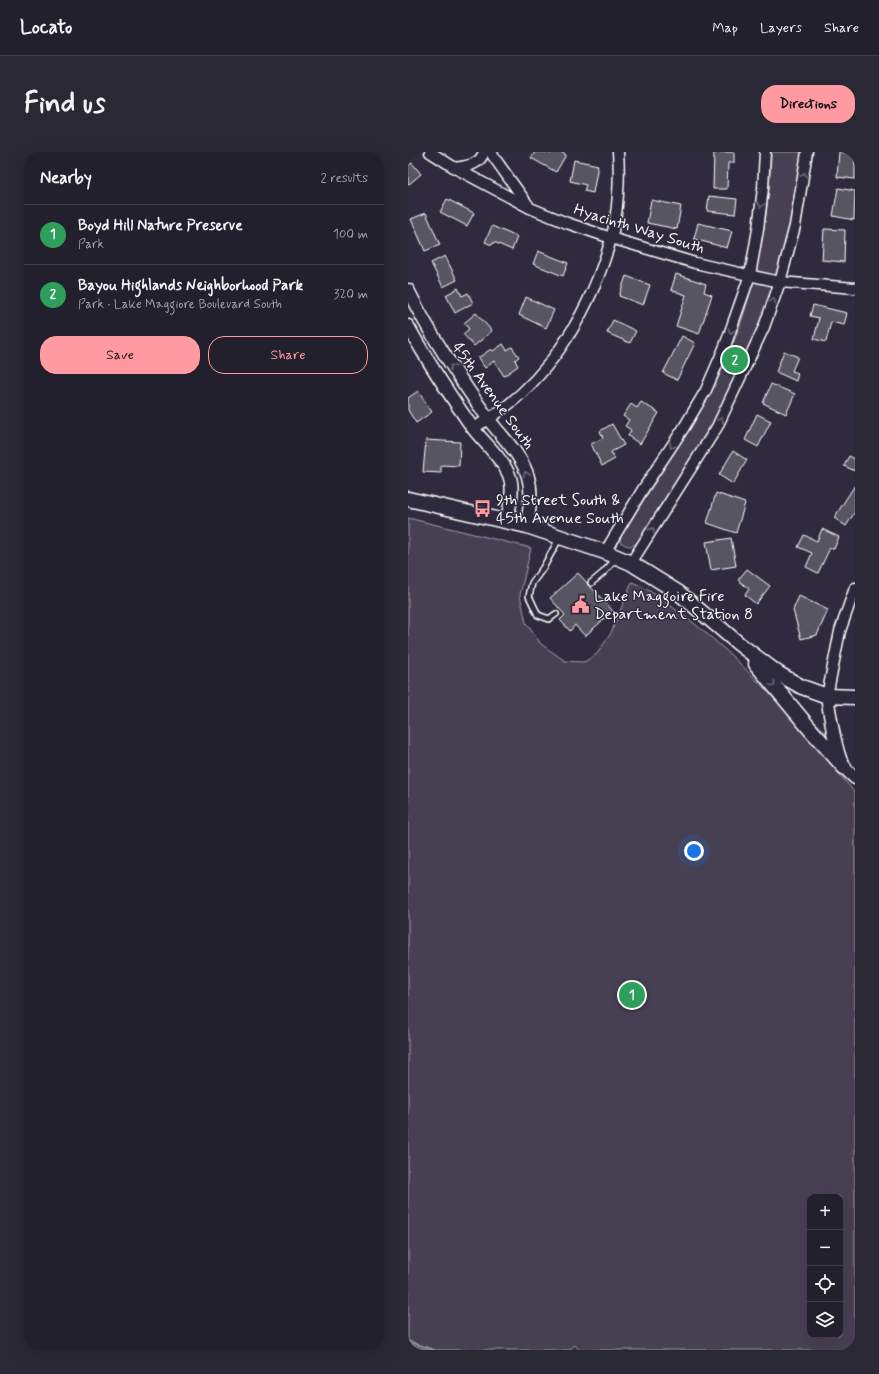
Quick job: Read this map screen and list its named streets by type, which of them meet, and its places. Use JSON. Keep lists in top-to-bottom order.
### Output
{
  "streets": {
    "street": ["Hyacinth Way South", "45th Avenue South"]
  },
  "places": {
    "bus stop": ["9th Street South & 45th Avenue South"],
    "public building": ["Lake Maggoire Fire Department Station 8"]
  },
  "page": {
    "header": "Locato",
    "nav": ["Map", "Layers", "Share"],
    "buttons": [
      "Directions",
      ["Save", "Share"]
    ],
    "title": "Find us",
    "heading": ["Nearby", "2 results"],
    "list": [
      {
        "mark": "1",
        "name": "Boyd Hill Nature Preserve",
        "note": "Park",
        "value": "100 m"
      },
      {
        "mark": "2",
        "name": "Bayou Highlands Neighborhood Park",
        "note": "Park · Lake Maggiore Boulevard South",
        "value": "320 m"
      }
    ],
    "pins": ["2", "1"],
    "map_buttons": ["+", "−"]
  }
}
